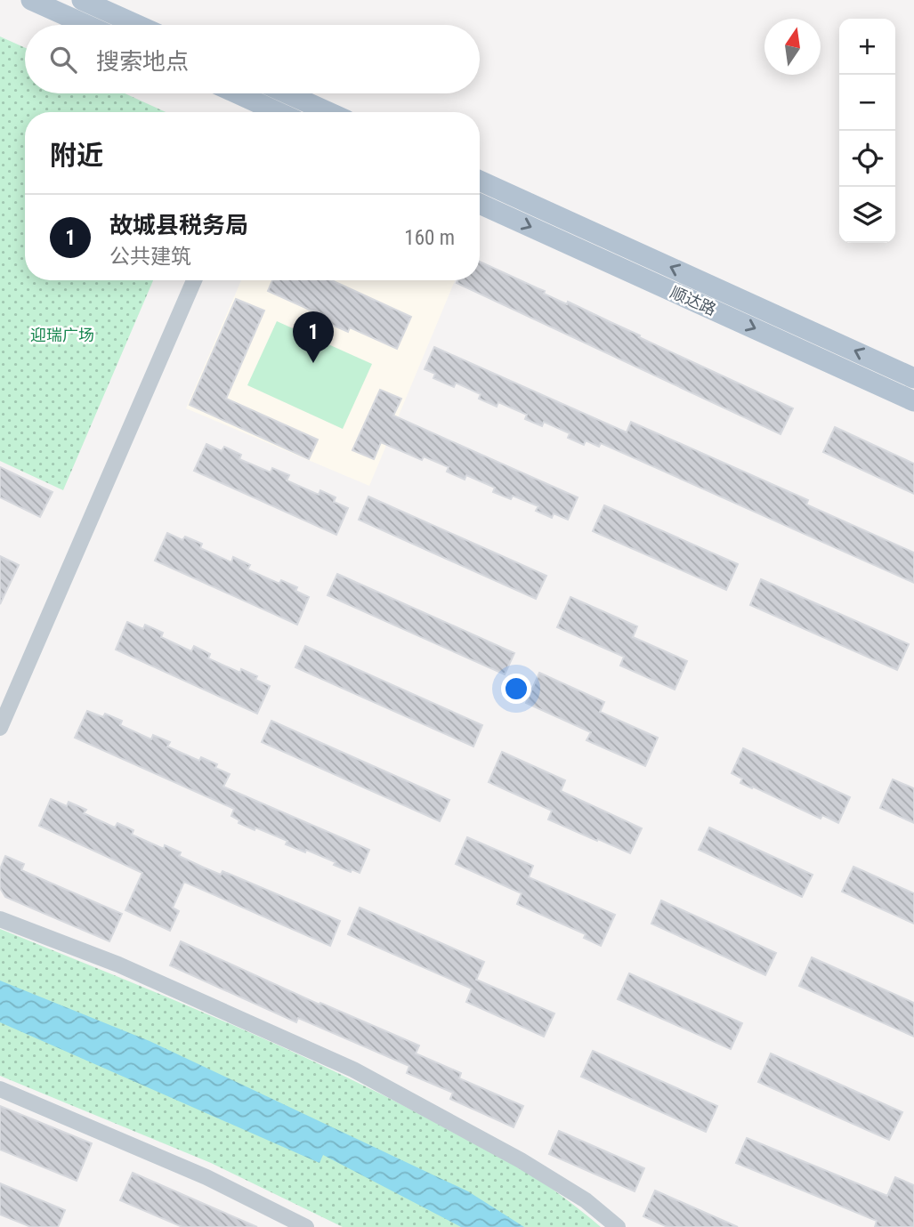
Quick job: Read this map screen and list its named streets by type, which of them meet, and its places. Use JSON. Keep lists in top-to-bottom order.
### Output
{
  "streets": {
    "main road": ["顺达路"]
  },
  "parks": ["迎瑞广场"],
  "north": "top",
  "page": {
    "map_buttons": ["+", "−"],
    "search": "搜索地点",
    "heading": "附近",
    "list": [
      {
        "mark": "1",
        "name": "故城县税务局",
        "note": "公共建筑",
        "value": "160 m"
      }
    ],
    "pins": "1"
  }
}
